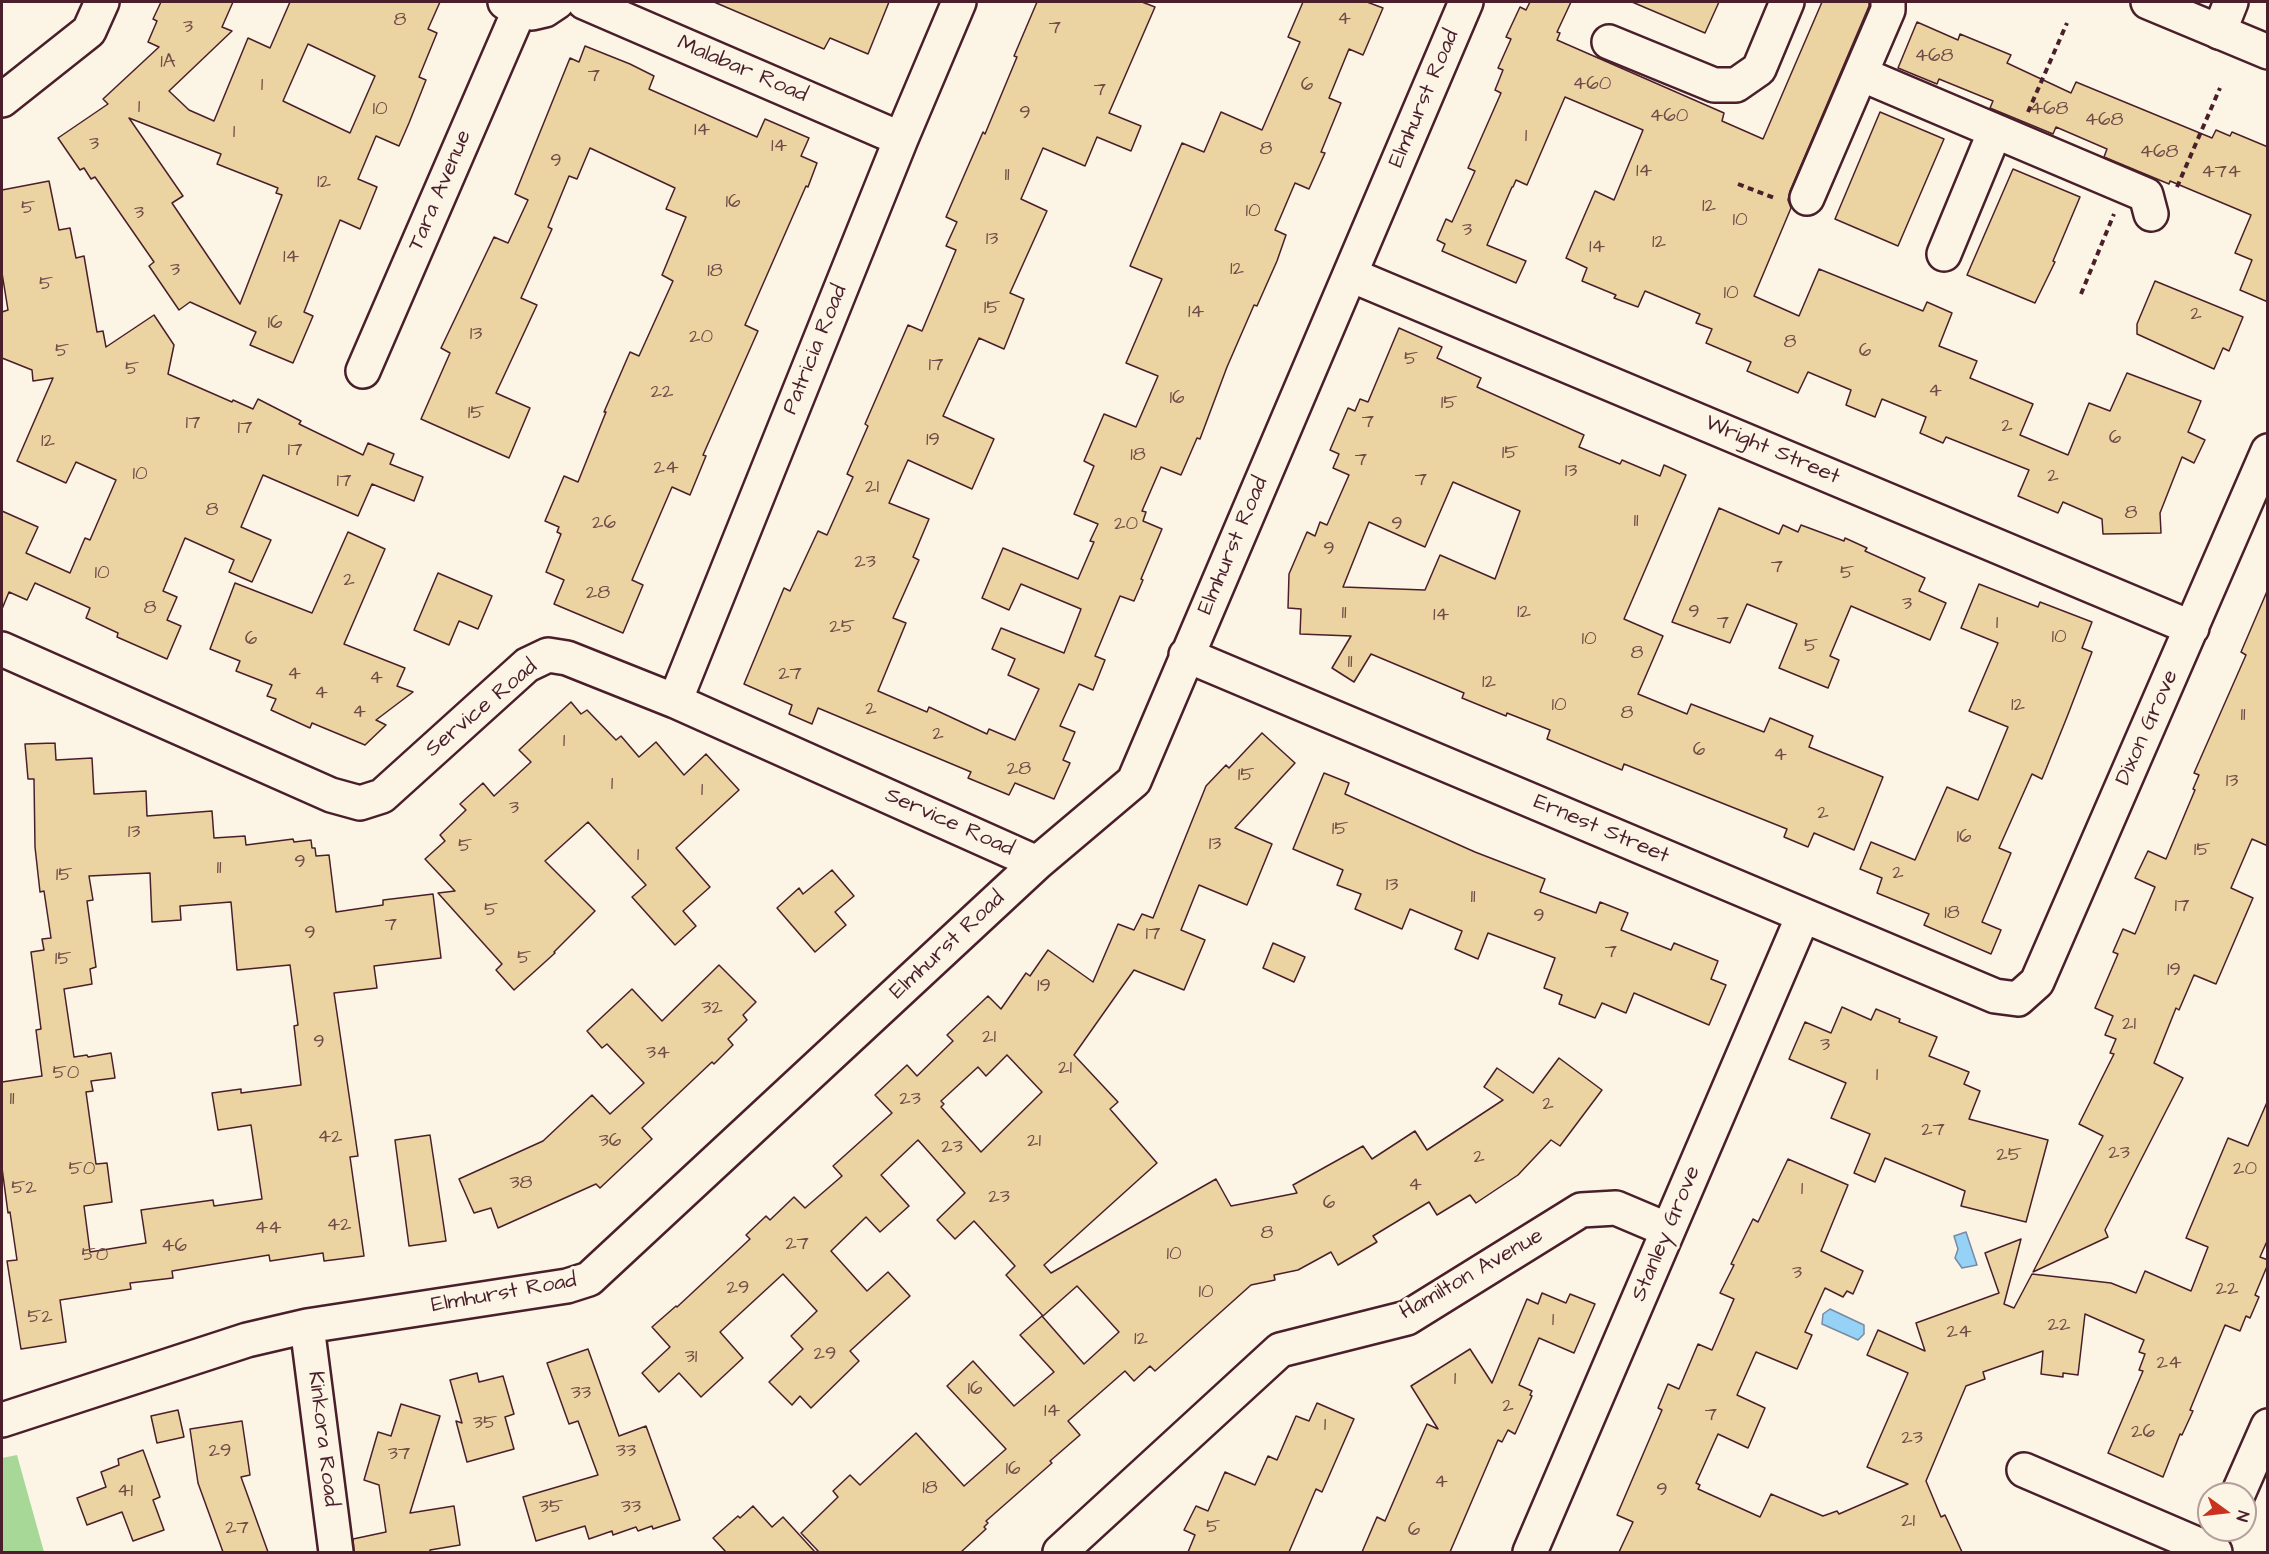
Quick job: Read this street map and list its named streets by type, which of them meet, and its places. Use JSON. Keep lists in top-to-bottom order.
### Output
{
  "streets": {
    "street": [
      "Malabar Road",
      "Elmhurst Road",
      "Tara Avenue",
      "Patricia Road",
      "Wright Street",
      "Service Road",
      "Dixon Grove",
      "Ernest Street",
      "Stanley Grove",
      "Hamilton Avenue",
      "Kinkora Road"
    ]
  },
  "crossings": [
    ["Malabar Road", "Patricia Road"],
    ["Elmhurst Road", "Wright Street"],
    ["Elmhurst Road", "Service Road"],
    ["Elmhurst Road", "Ernest Street"],
    ["Elmhurst Road", "Kinkora Road"],
    ["Patricia Road", "Service Road"],
    ["Wright Street", "Dixon Grove"],
    ["Dixon Grove", "Ernest Street"],
    ["Ernest Street", "Stanley Grove"],
    ["Stanley Grove", "Hamilton Avenue"]
  ],
  "house_numbers": [
    "4",
    "8",
    "3",
    "7",
    "468",
    "1A",
    "7",
    "460",
    "1",
    "6",
    "7",
    "1",
    "10",
    "468",
    "9",
    "460",
    "468",
    "14",
    "1",
    "1",
    "3",
    "14",
    "8",
    "468",
    "9",
    "14",
    "474",
    "11",
    "12",
    "16",
    "12",
    "5",
    "10",
    "3",
    "10",
    "3",
    "13",
    "12",
    "14",
    "14",
    "12",
    "3",
    "18",
    "5",
    "10",
    "15",
    "14",
    "2",
    "16",
    "13",
    "20",
    "8",
    "5",
    "6",
    "5",
    "17",
    "5",
    "4",
    "22",
    "16",
    "15",
    "15",
    "7",
    "17",
    "2",
    "17",
    "6",
    "19",
    "12",
    "17",
    "15",
    "18",
    "7",
    "24",
    "13",
    "10",
    "2",
    "7",
    "17",
    "21",
    "8",
    "8",
    "11",
    "26",
    "20",
    "9",
    "9",
    "23",
    "7",
    "10",
    "5",
    "2",
    "28",
    "3",
    "8",
    "12",
    "9",
    "11",
    "14",
    "7",
    "1",
    "25",
    "10",
    "6",
    "10",
    "5",
    "8",
    "11",
    "4",
    "27",
    "4",
    "12",
    "4",
    "10",
    "12",
    "2",
    "4",
    "8",
    "11",
    "2",
    "1",
    "6",
    "4",
    "28",
    "15",
    "13",
    "1",
    "1",
    "3",
    "2",
    "15",
    "13",
    "16",
    "13",
    "5",
    "15",
    "1",
    "9",
    "11",
    "2",
    "15",
    "13",
    "11",
    "17",
    "5",
    "18",
    "9",
    "7",
    "9",
    "17",
    "7",
    "5",
    "15",
    "19",
    "19",
    "32",
    "21",
    "21",
    "9",
    "3",
    "34",
    "21",
    "50",
    "1",
    "11",
    "23",
    "2",
    "27",
    "42",
    "36",
    "21",
    "23",
    "23",
    "25",
    "2",
    "50",
    "20",
    "38",
    "4",
    "52",
    "1",
    "23",
    "6",
    "42",
    "44",
    "8",
    "27",
    "46",
    "10",
    "50",
    "3",
    "29",
    "22",
    "10",
    "52",
    "1",
    "22",
    "24",
    "12",
    "29",
    "31",
    "24",
    "1",
    "16",
    "33",
    "2",
    "14",
    "7",
    "35",
    "1",
    "26",
    "23",
    "29",
    "33",
    "37",
    "16",
    "4",
    "18",
    "9",
    "41",
    "35",
    "33",
    "21",
    "5",
    "27",
    "6"
  ],
  "north": "right"
}
